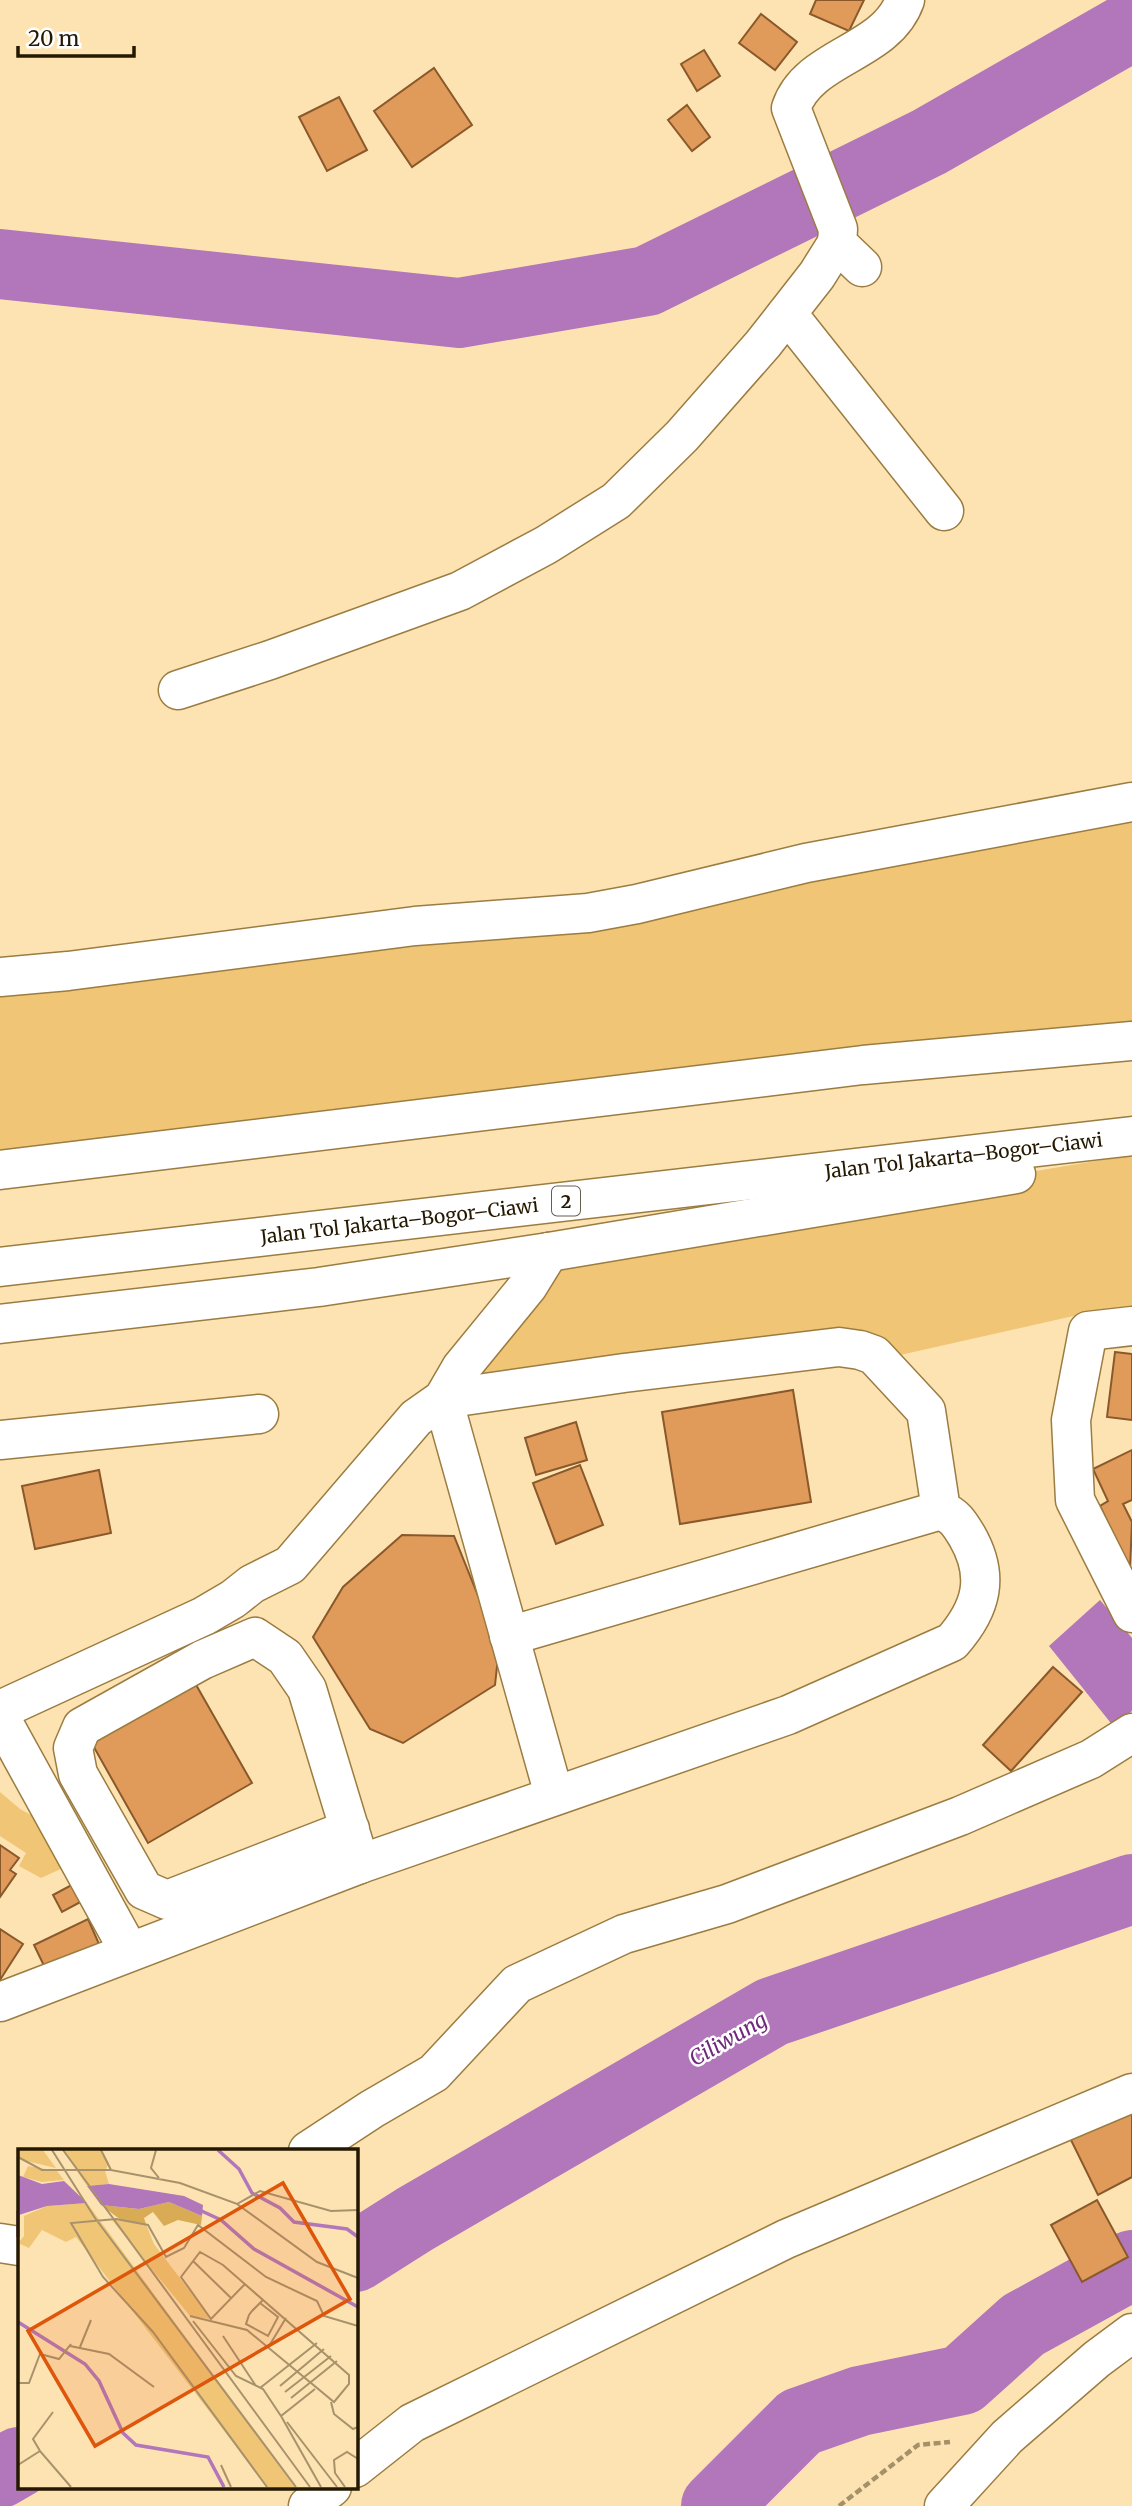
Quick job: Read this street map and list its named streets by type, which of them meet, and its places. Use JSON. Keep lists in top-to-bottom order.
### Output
{
  "streets": {
    "main road": ["Jalan Tol Jakarta–Bogor–Ciawi", "2"]
  },
  "water": ["Ciliwung"],
  "scale_bar": "20 m"
}
